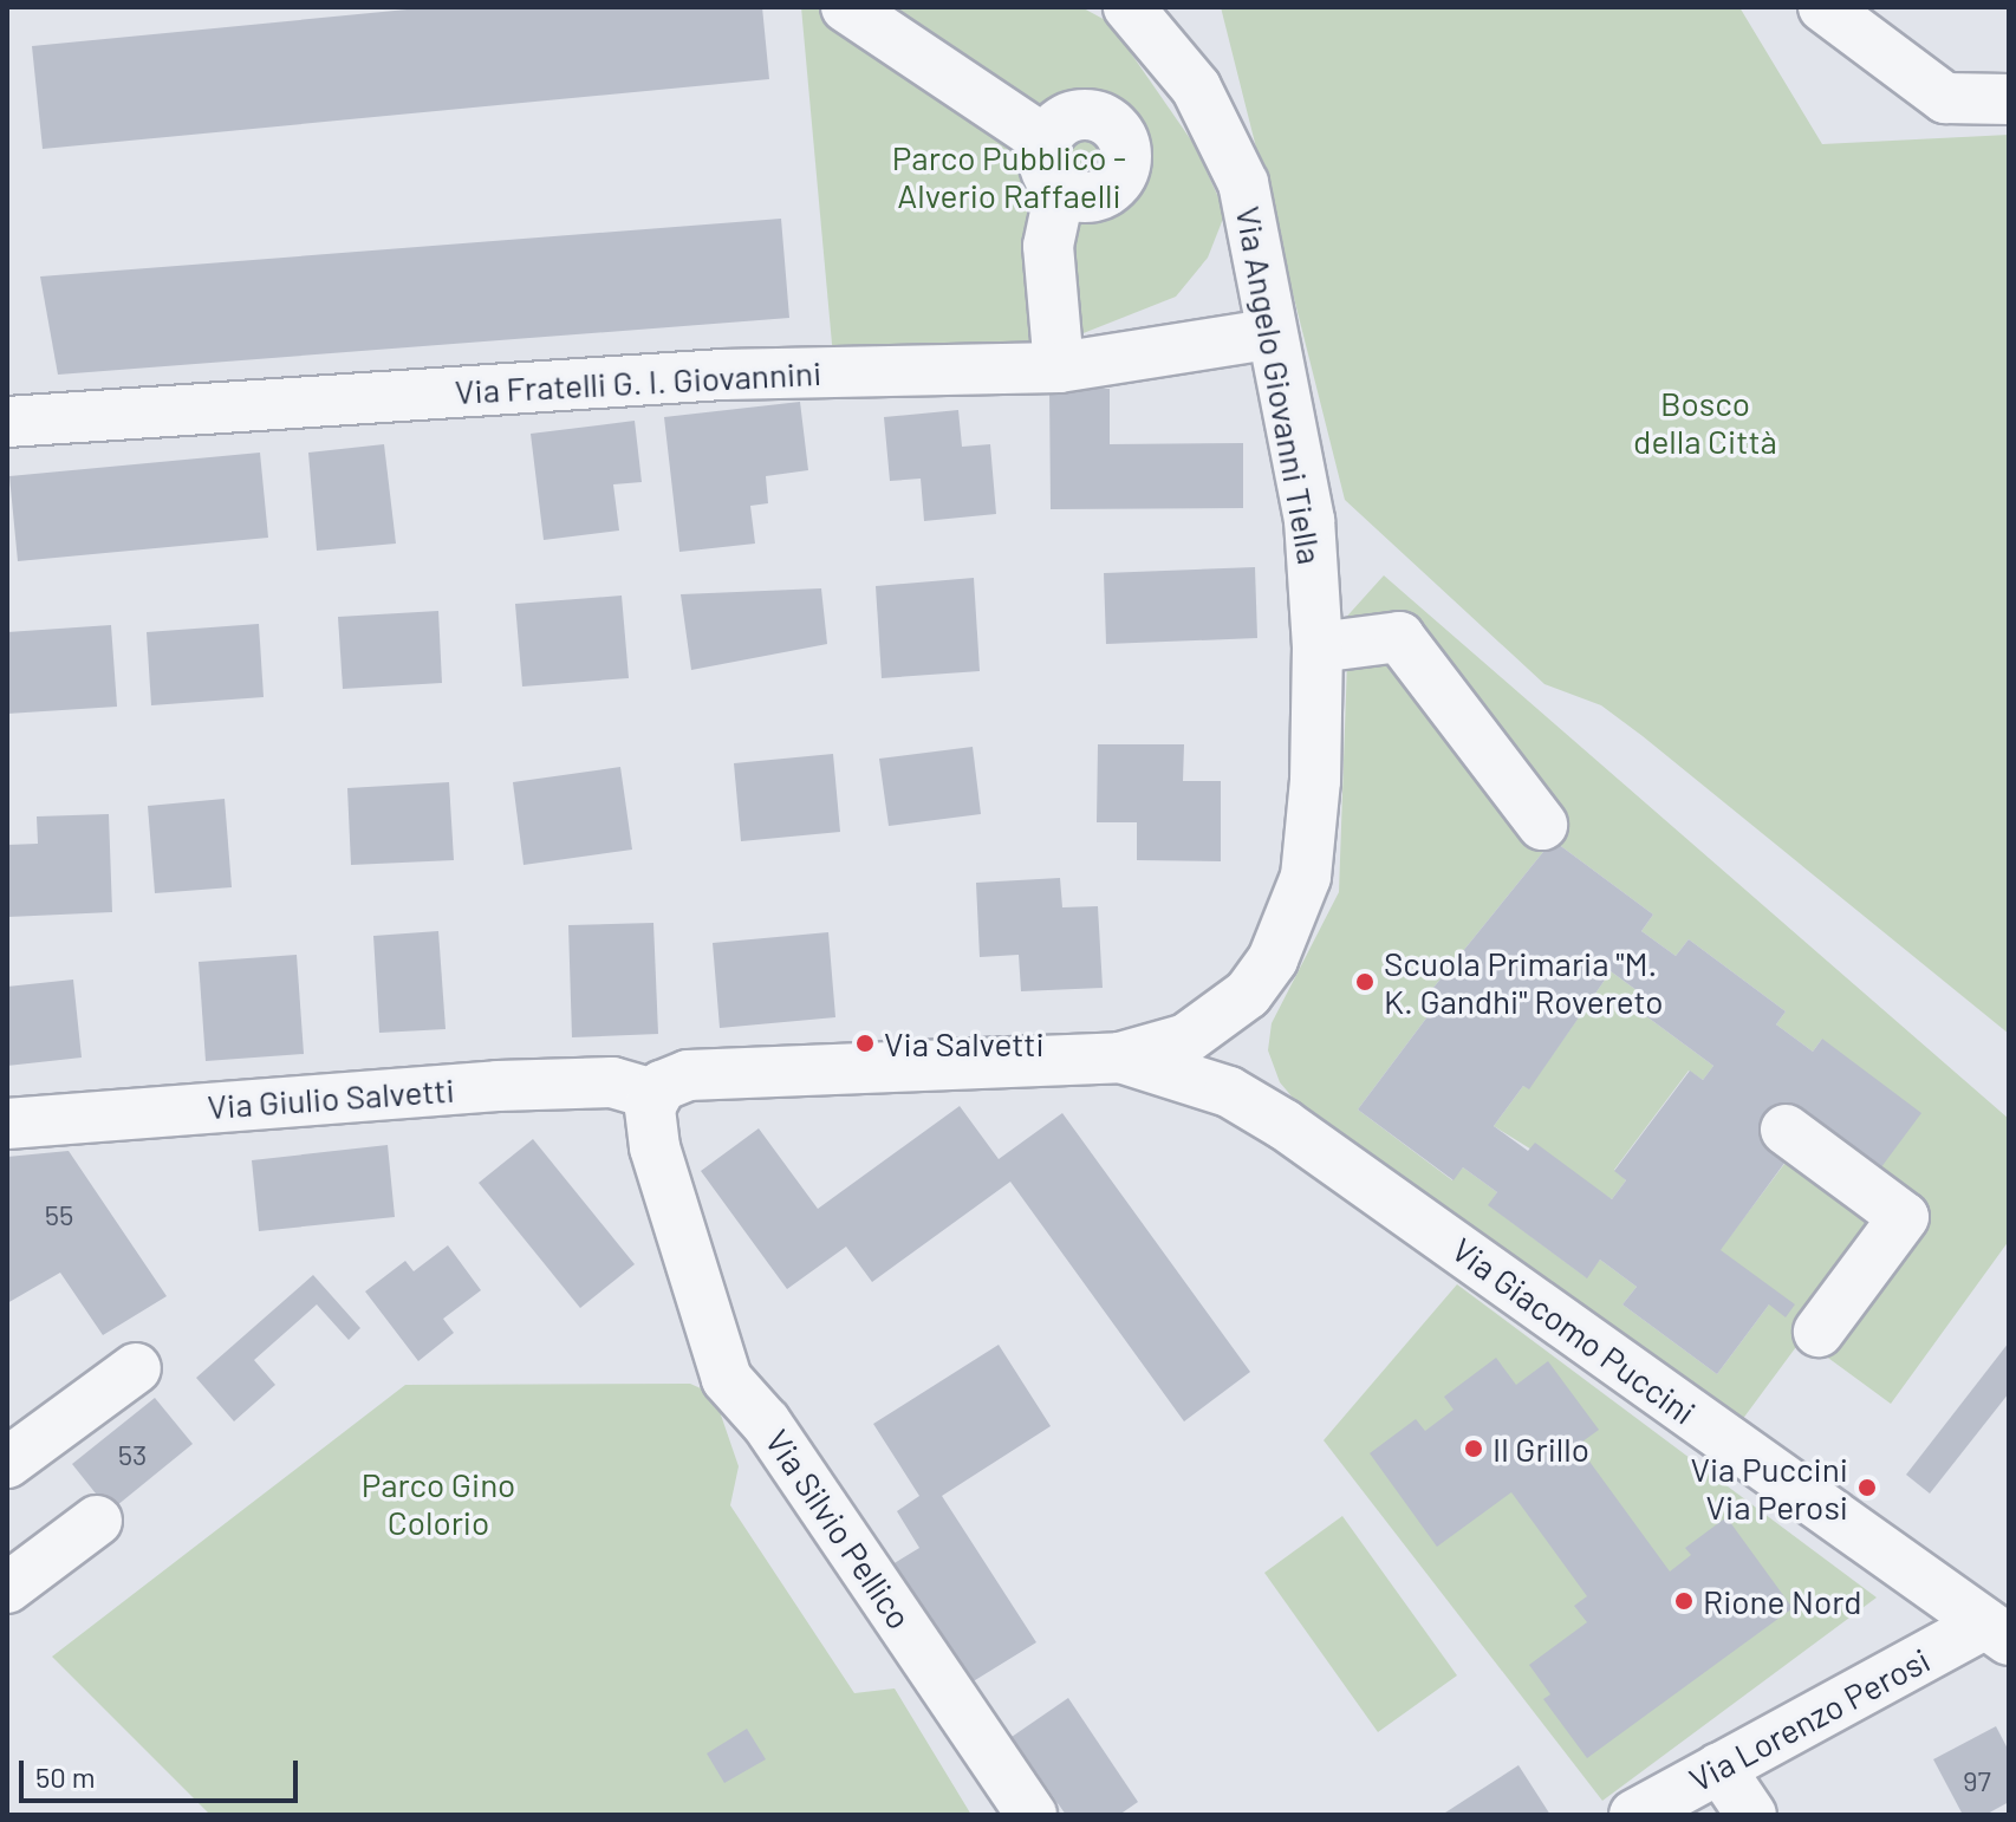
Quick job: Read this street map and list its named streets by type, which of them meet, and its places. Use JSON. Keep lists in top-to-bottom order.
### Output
{
  "streets": {
    "street": [
      "Via Fratelli G. I. Giovannini",
      "Via Angelo Giovanni Tiella",
      "Via Giulio Salvetti",
      "Via Giacomo Puccini",
      "Via Silvio Pellico",
      "Via Lorenzo Perosi"
    ]
  },
  "crossings": [
    ["Via Fratelli G. I. Giovannini", "Via Angelo Giovanni Tiella"],
    ["Via Angelo Giovanni Tiella", "Via Giacomo Puccini"],
    ["Via Giulio Salvetti", "Via Silvio Pellico"],
    ["Via Giacomo Puccini", "Via Lorenzo Perosi"]
  ],
  "parks": ["Parco Pubblico - Alverio Raffaelli", "Bosco della Città", "Parco Gino Colorio"],
  "places": [
    "Scuola Primaria \"M. K. Gandhi\" Rovereto",
    "Via Salvetti",
    "Il Grillo",
    "Via Puccini Via Perosi",
    "Rione Nord"
  ],
  "house_numbers": ["55", "53", "97"],
  "scale_bar": "50 m"
}
